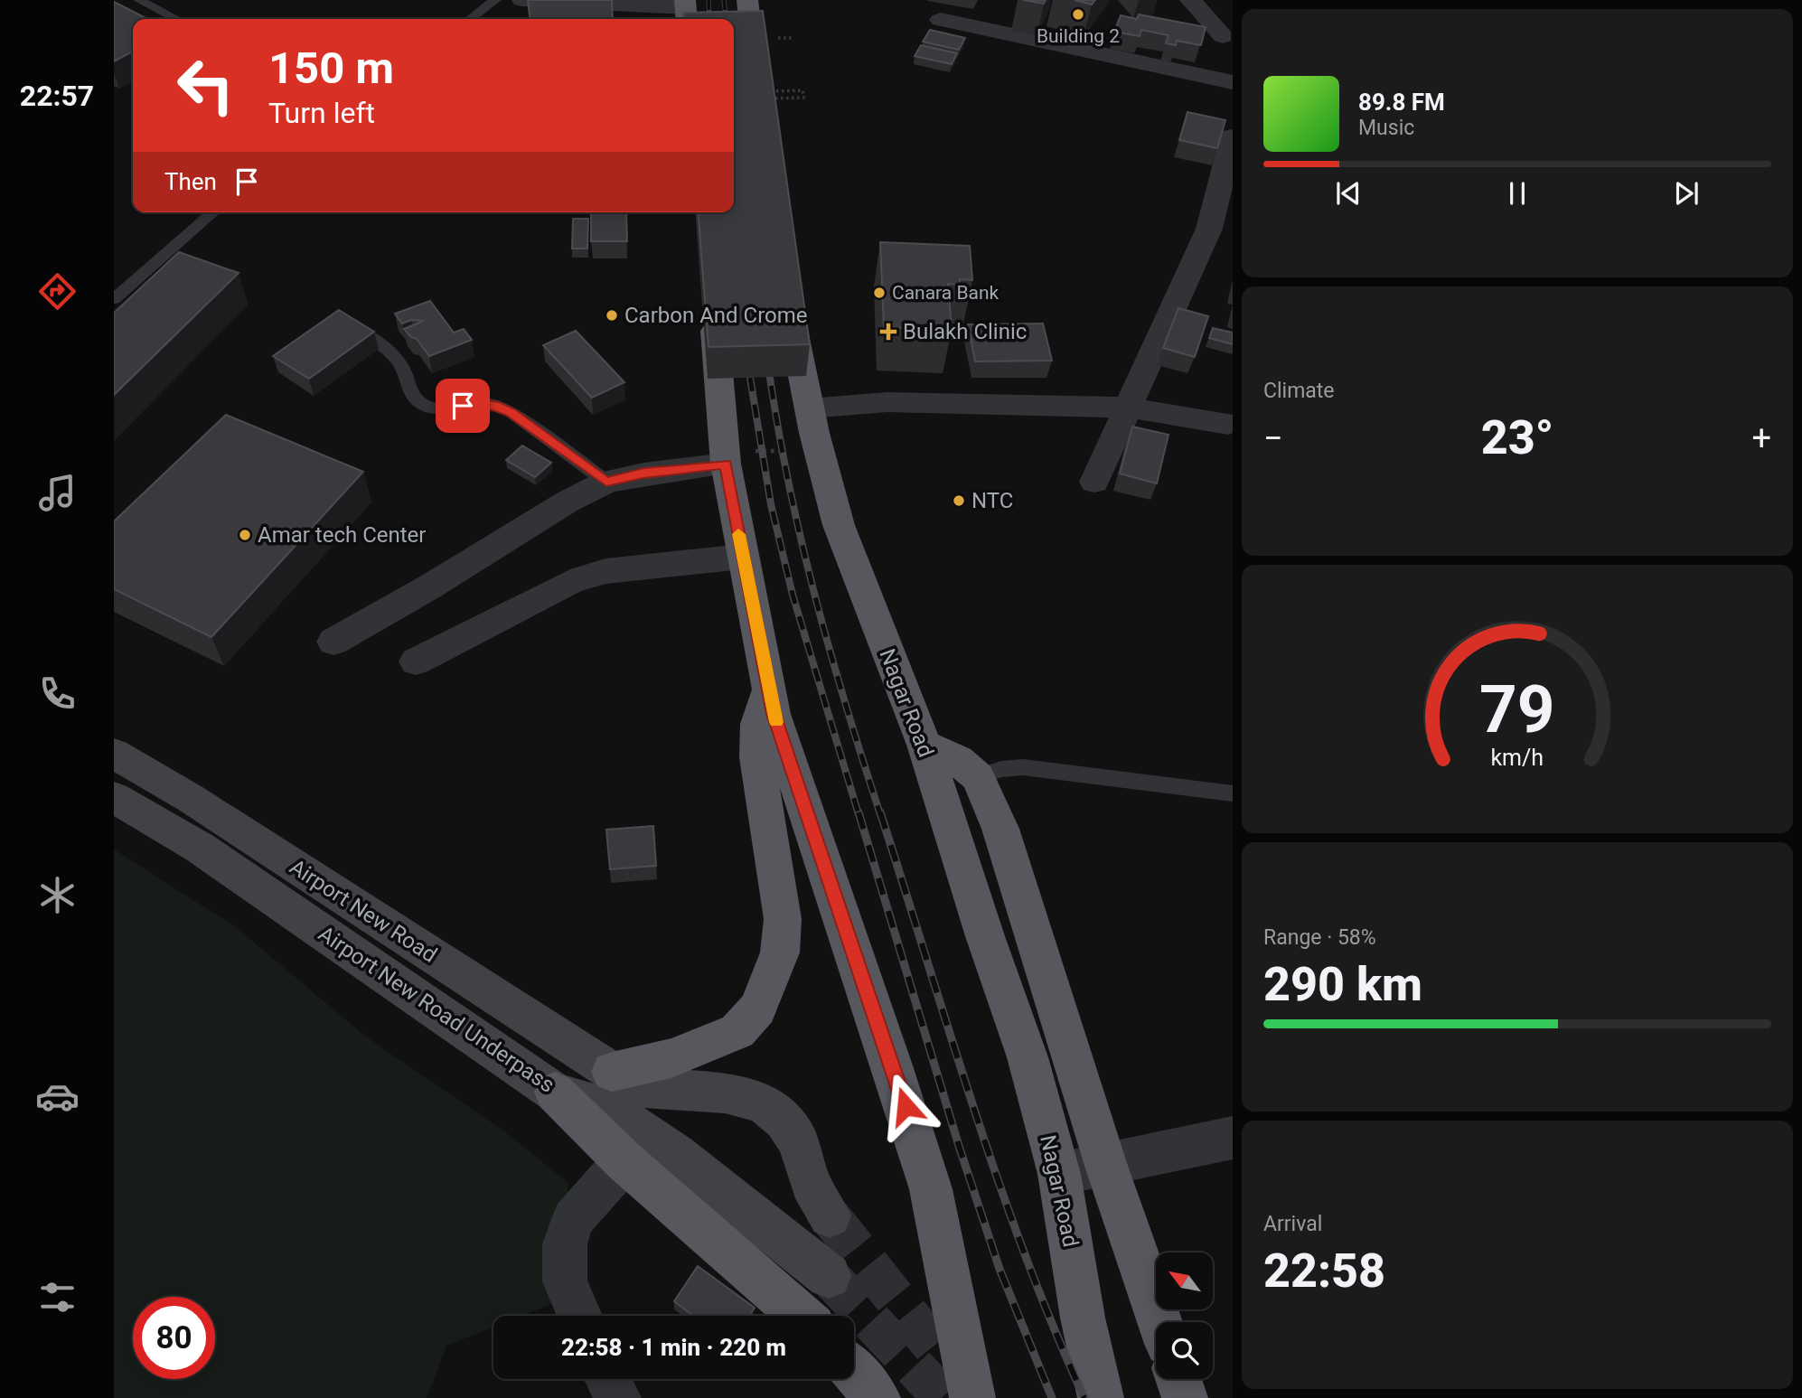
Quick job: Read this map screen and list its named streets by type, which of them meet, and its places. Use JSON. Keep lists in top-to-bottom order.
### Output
{
  "streets": {
    "highway": ["Nagar Road"],
    "main road": ["Airport New Road", "Airport New Road Underpass"]
  },
  "places": {
    "other": [
      "Building 2",
      "Canara Bank",
      "Carbon And Crome",
      "NTC",
      "Amar tech Center"
    ],
    "health": ["Bulakh Clinic"]
  },
  "north": "top left",
  "page": {
    "tabs": "22:57",
    "turn": ["150 m", "Turn left"],
    "song": ["89.8 FM", "Music"],
    "then": "Then",
    "tile": [
      "Climate",
      ["Range · 58%", "290 km"],
      ["Arrival", "22:58"]
    ],
    "heat": ["−", "23°", "+"],
    "limit": "80",
    "trip": "22:58 · 1 min · 220 m",
    "gauge": ["79", "km/h"]
  }
}
